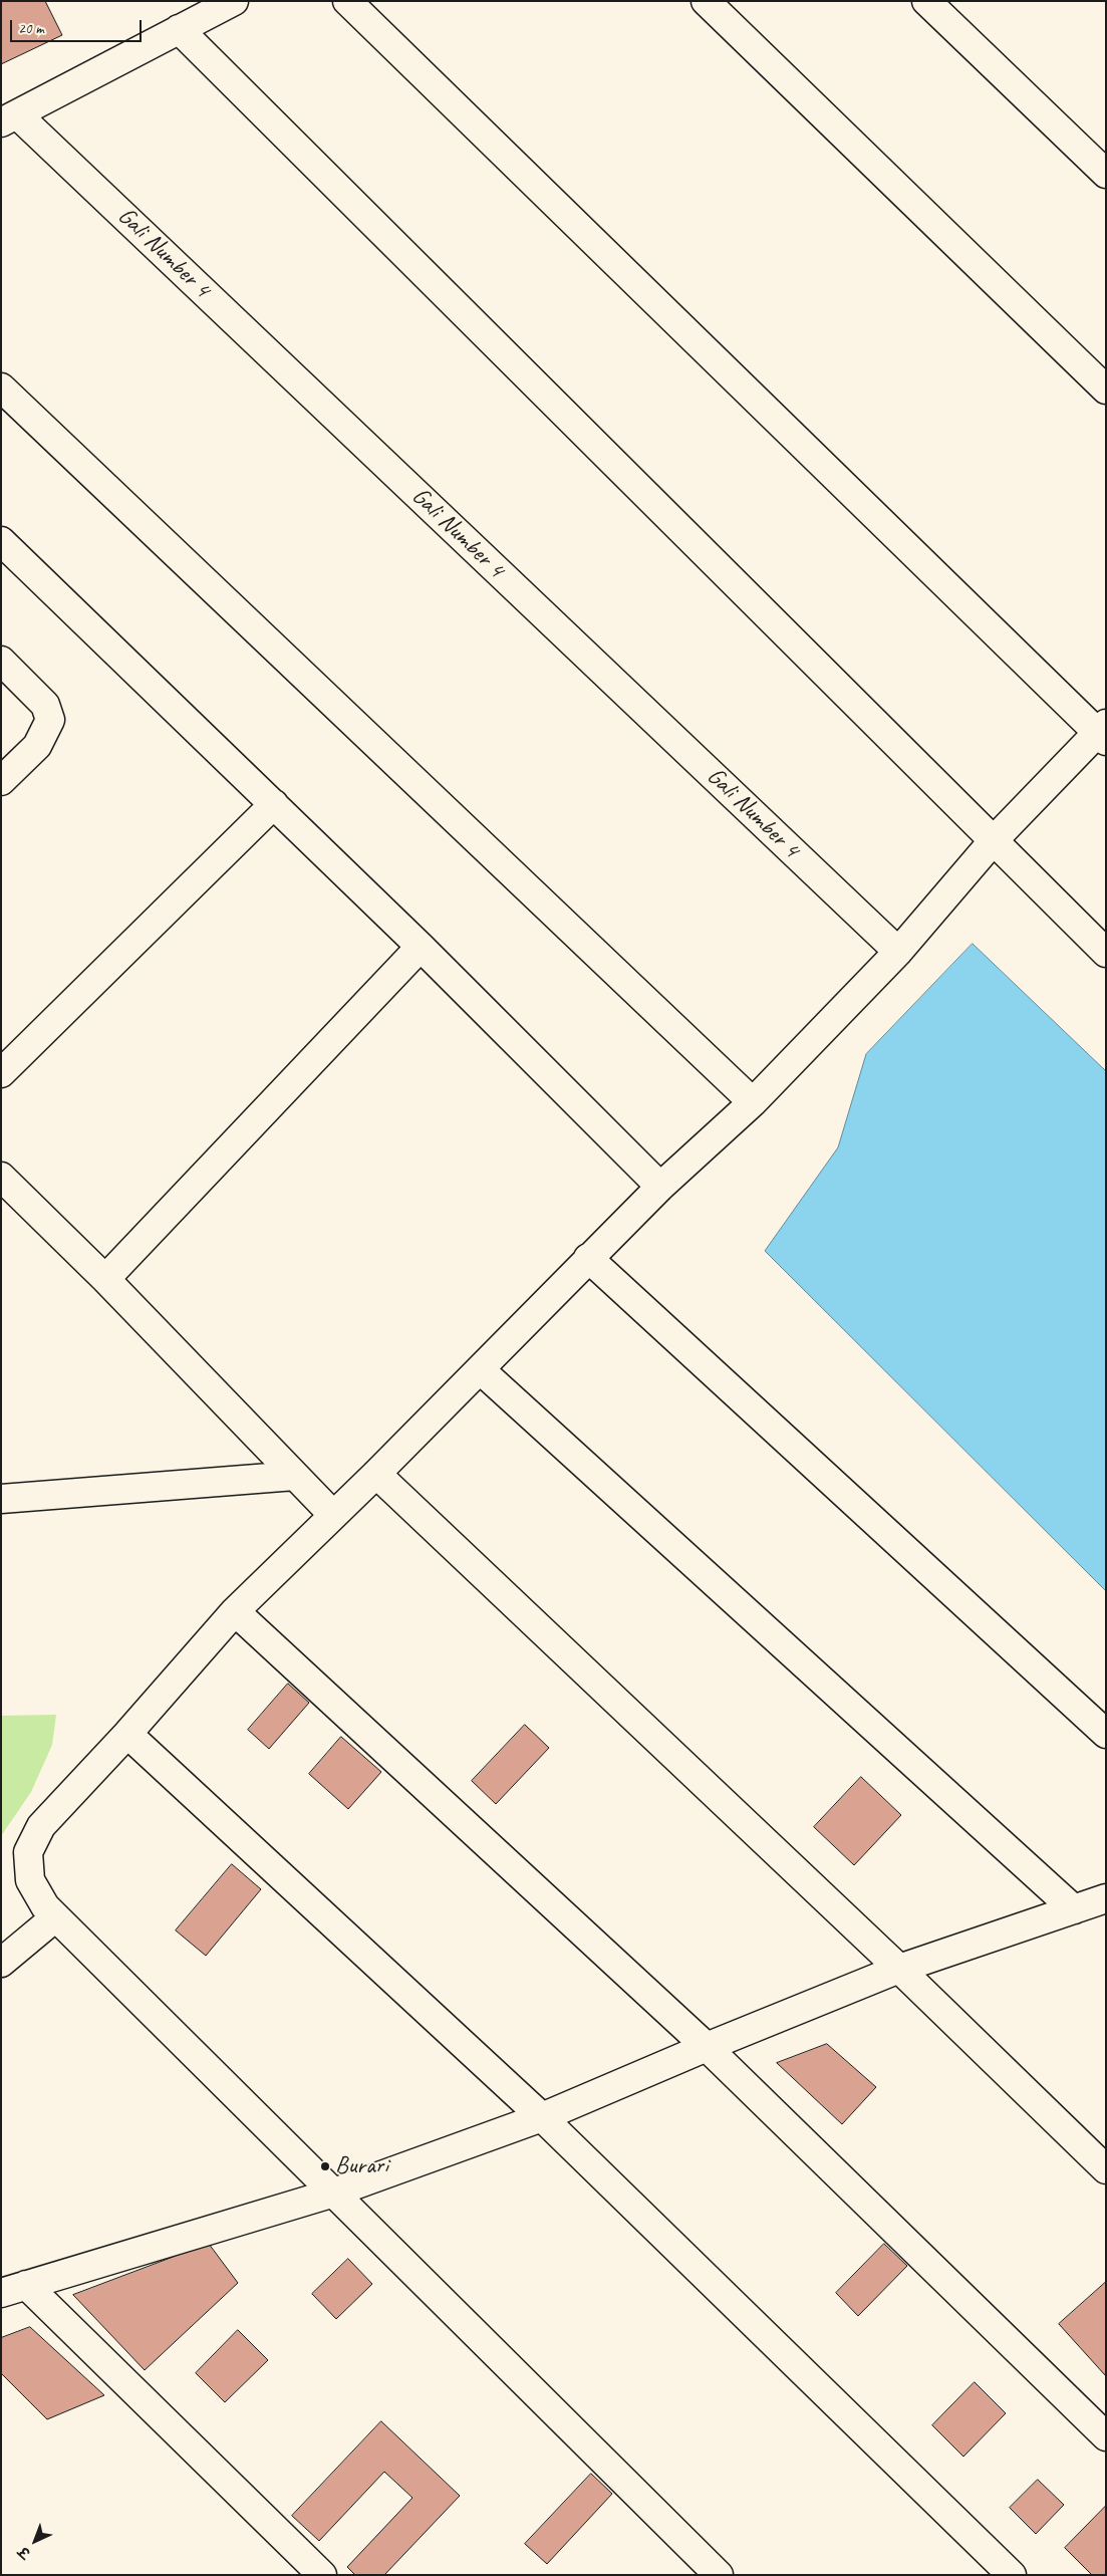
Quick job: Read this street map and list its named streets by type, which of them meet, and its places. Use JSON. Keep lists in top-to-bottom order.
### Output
{
  "streets": {
    "street": ["Gali Number 4"]
  },
  "places": ["Burari"],
  "scale_bar": "20 m",
  "north": "bottom left"
}
